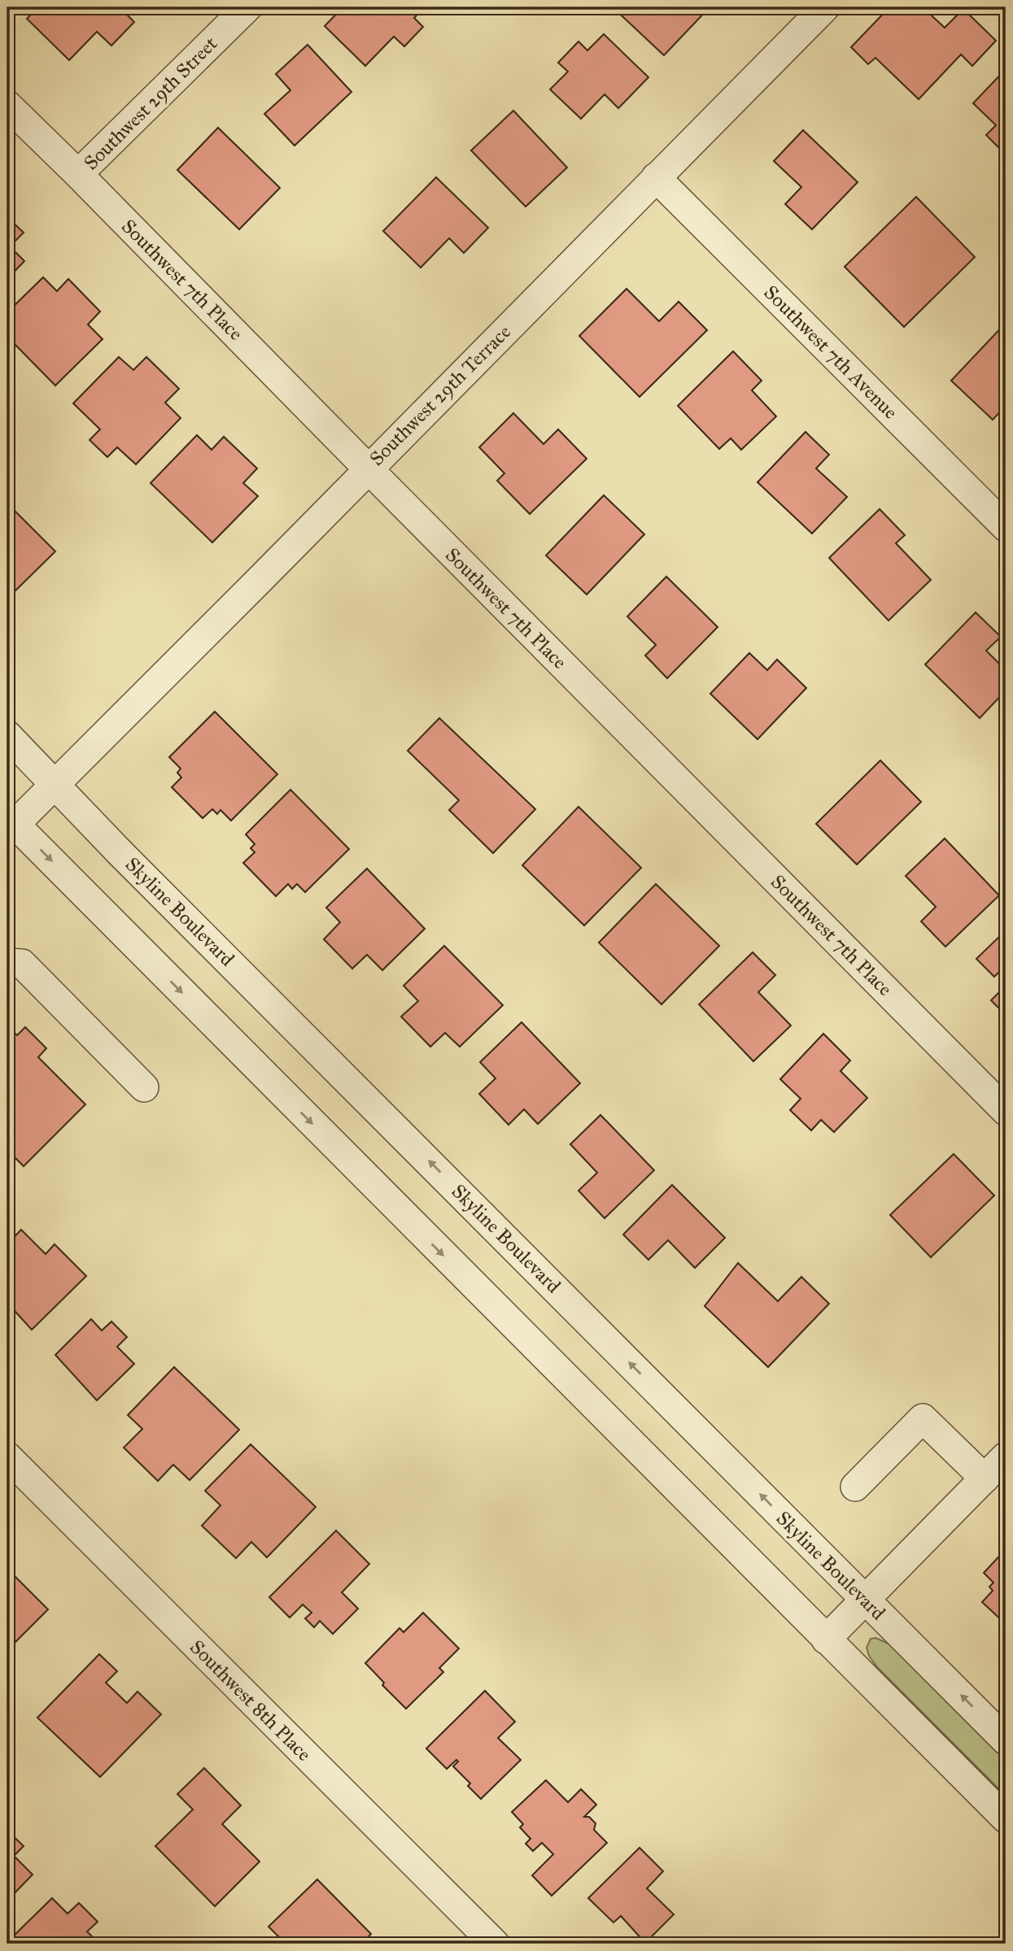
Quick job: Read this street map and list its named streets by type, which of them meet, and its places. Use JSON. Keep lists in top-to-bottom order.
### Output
{
  "streets": {
    "street": [
      "Southwest 29th Street",
      "Southwest 7th Place",
      "Southwest 7th Avenue",
      "Southwest 29th Terrace",
      "Skyline Boulevard",
      "Southwest 8th Place"
    ]
  },
  "crossings": [
    ["Southwest 29th Street", "Southwest 7th Place"],
    ["Southwest 7th Place", "Southwest 29th Terrace"],
    ["Southwest 7th Avenue", "Southwest 29th Terrace"],
    ["Southwest 29th Terrace", "Skyline Boulevard"]
  ]
}
